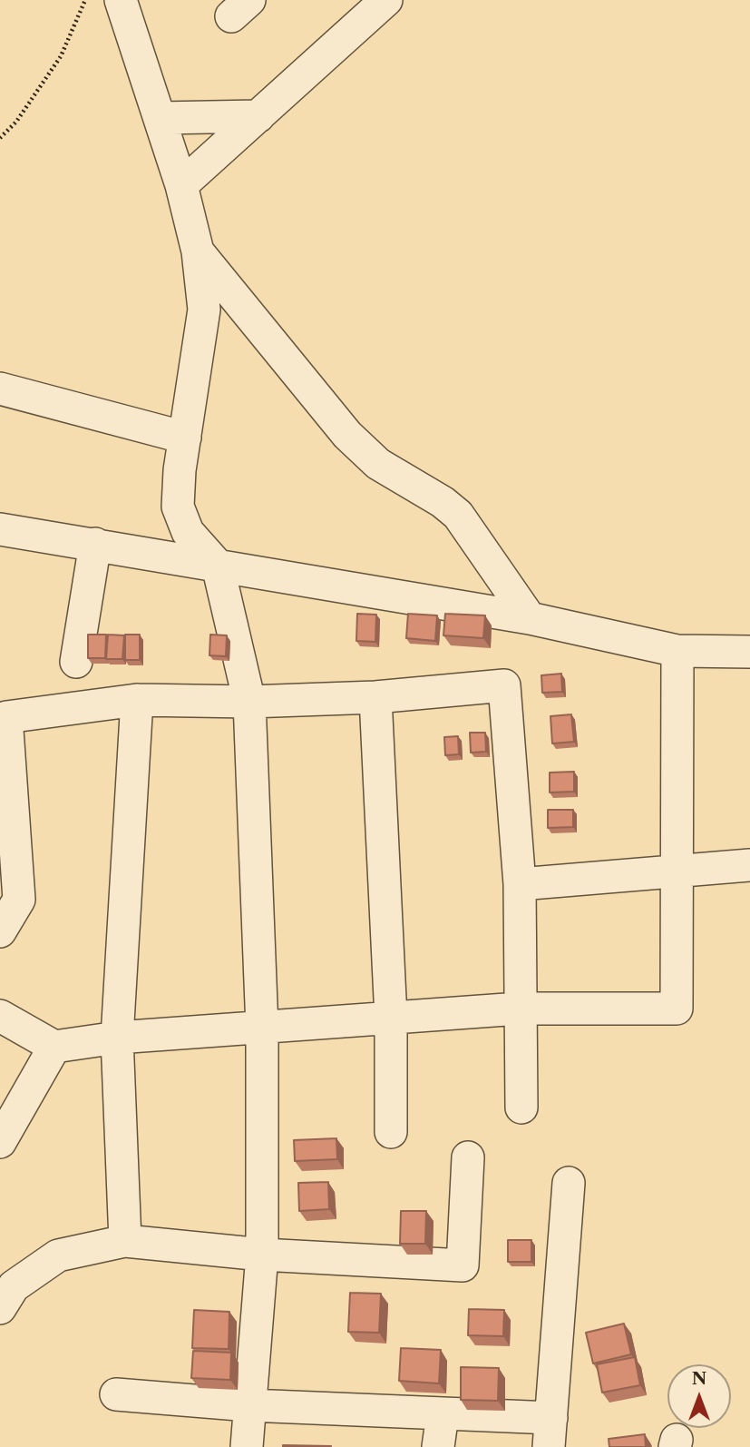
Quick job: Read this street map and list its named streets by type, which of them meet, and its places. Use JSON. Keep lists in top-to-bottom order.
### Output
{
  "north": "top"
}
